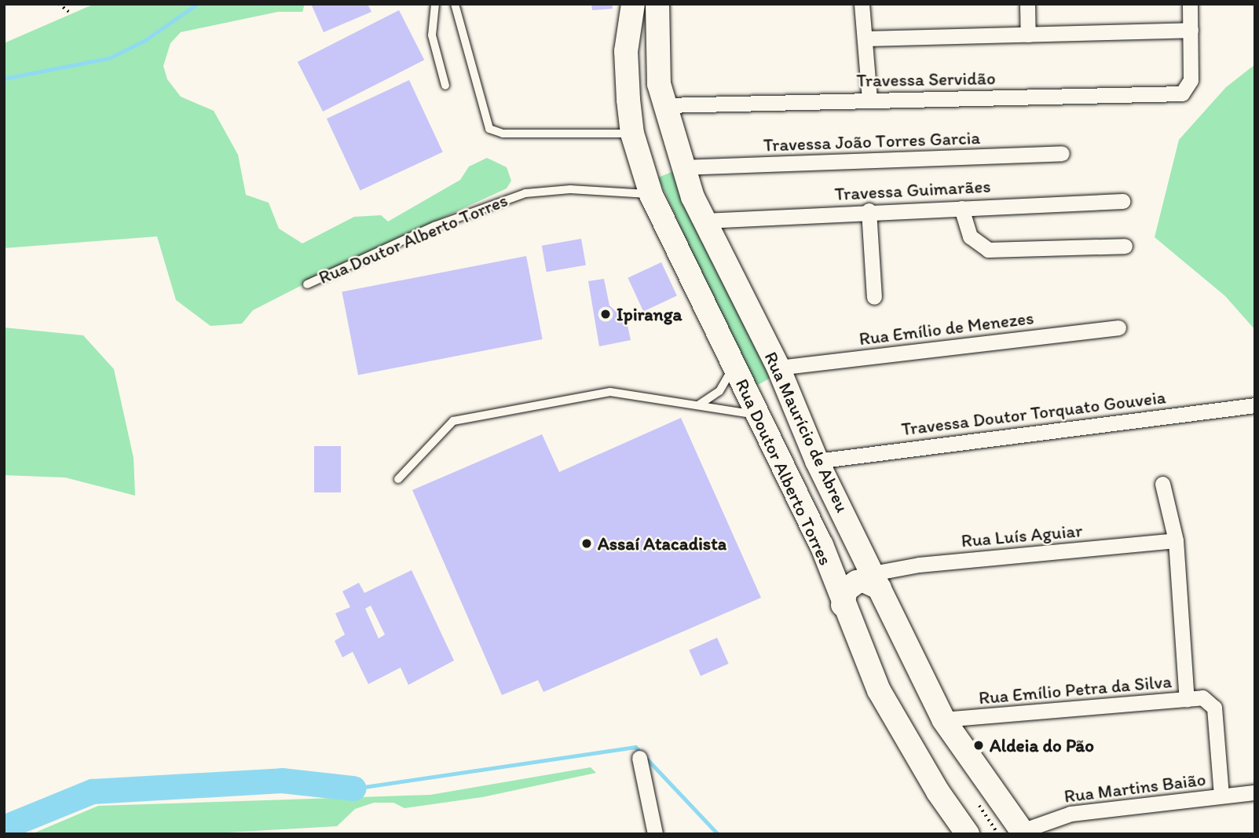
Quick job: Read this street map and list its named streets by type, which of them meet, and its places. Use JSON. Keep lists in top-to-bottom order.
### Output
{
  "streets": {
    "main road": ["Rua Doutor Alberto Torres", "Rua Maurício de Abreu"],
    "street": [
      "Travessa Servidão",
      "Travessa João Torres Garcia",
      "Travessa Guimarães",
      "Rua Emílio de Menezes",
      "Travessa Doutor Torquato Gouveia",
      "Rua Luís Aguiar",
      "Rua Emílio Petra da Silva",
      "Rua Martins Baião"
    ]
  },
  "crossings": [
    ["Travessa Servidão", "Rua Maurício de Abreu"],
    ["Travessa João Torres Garcia", "Rua Maurício de Abreu"],
    ["Travessa Guimarães", "Rua Maurício de Abreu"],
    ["Rua Emílio de Menezes", "Rua Maurício de Abreu"],
    ["Travessa Doutor Torquato Gouveia", "Rua Maurício de Abreu"],
    ["Rua Maurício de Abreu", "Rua Luís Aguiar"],
    ["Rua Maurício de Abreu", "Rua Emílio Petra da Silva"],
    ["Rua Maurício de Abreu", "Rua Martins Baião"],
    ["Rua Emílio Petra da Silva", "Rua Martins Baião"]
  ],
  "places": ["Ipiranga", "Assaí Atacadista", "Aldeia do Pão"]
}
